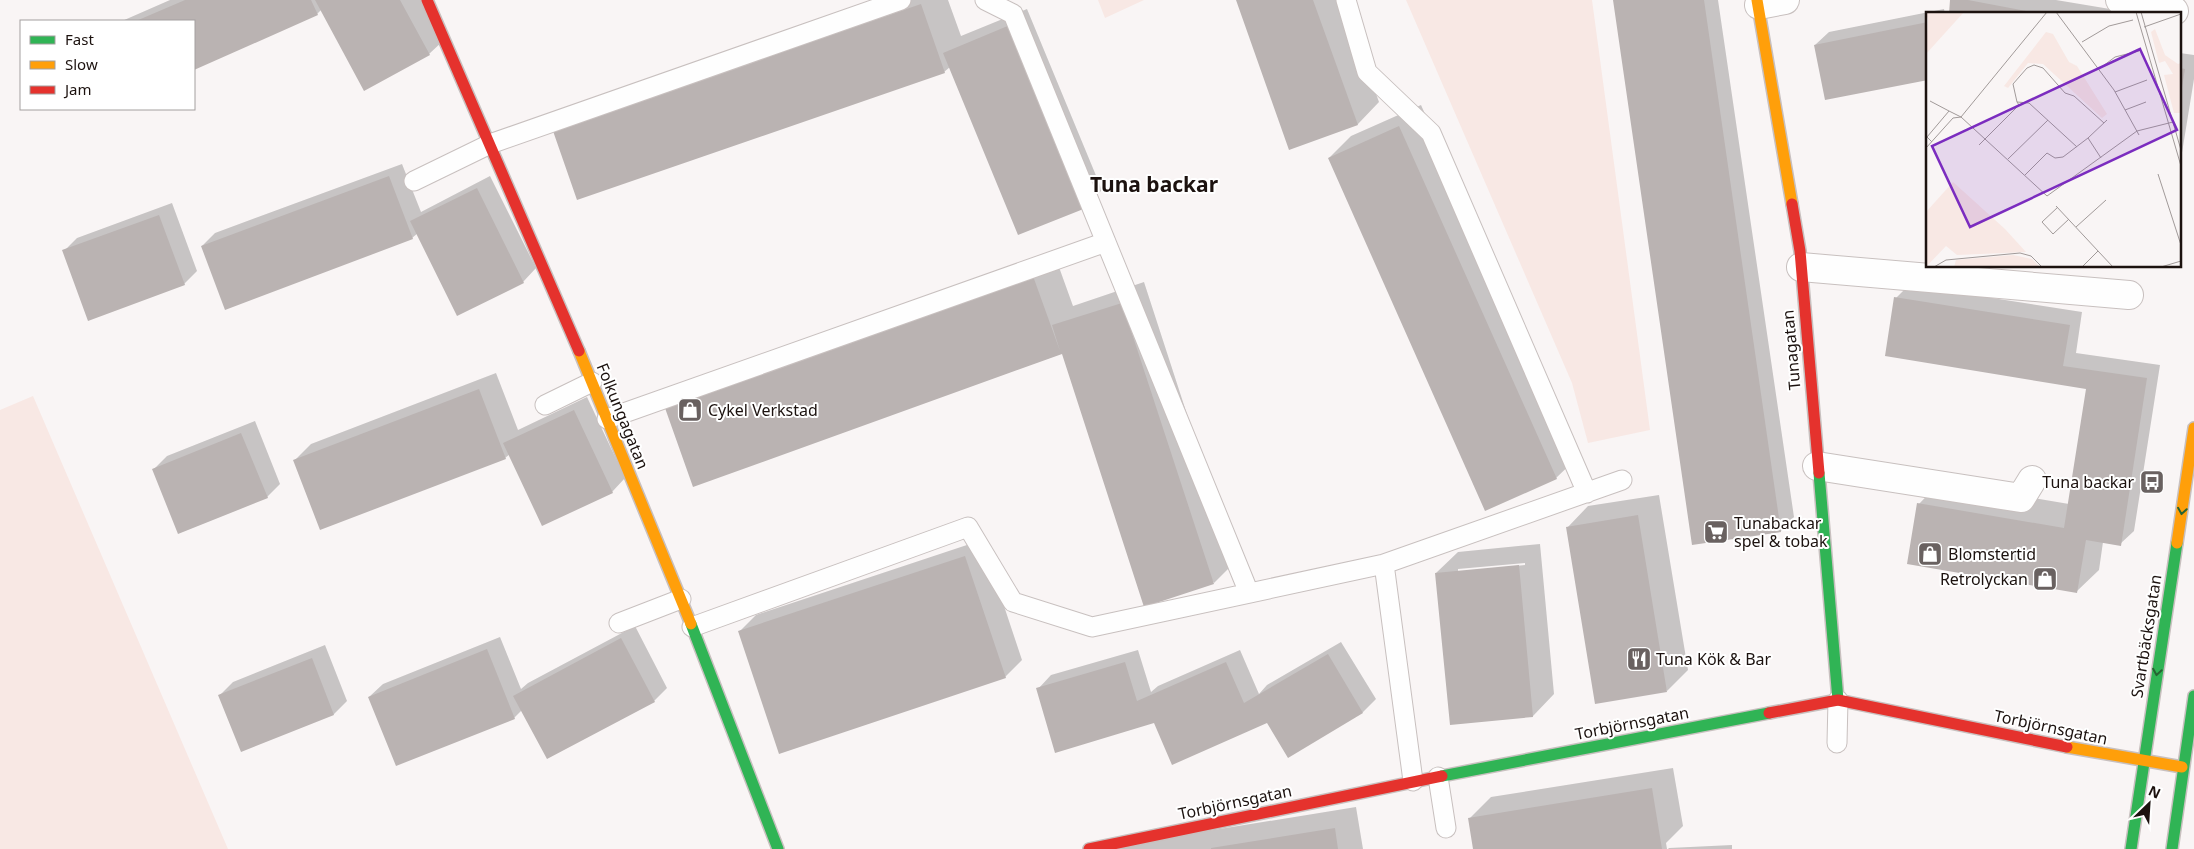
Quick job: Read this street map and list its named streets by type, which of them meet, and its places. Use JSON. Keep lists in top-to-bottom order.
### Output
{
  "streets": {
    "street": [
      "Tunagatan",
      "Folkungagatan",
      "Svartbäcksgatan",
      "Torbjörnsgatan"
    ]
  },
  "crossings": [
    ["Tunagatan", "Torbjörnsgatan"],
    ["Svartbäcksgatan", "Torbjörnsgatan"]
  ],
  "one_way": ["Svartbäcksgatan"],
  "districts": ["Tuna backar"],
  "places": {
    "shop": ["Cykel Verkstad", "Blomstertid", "Retrolyckan"],
    "bus stop": ["Tuna backar"],
    "supermarket": ["Tunabackar spel & tobak"],
    "restaurant": ["Tuna Kök & Bar"]
  },
  "legend": ["Fast", "Slow", "Jam"],
  "north": "top right"
}
